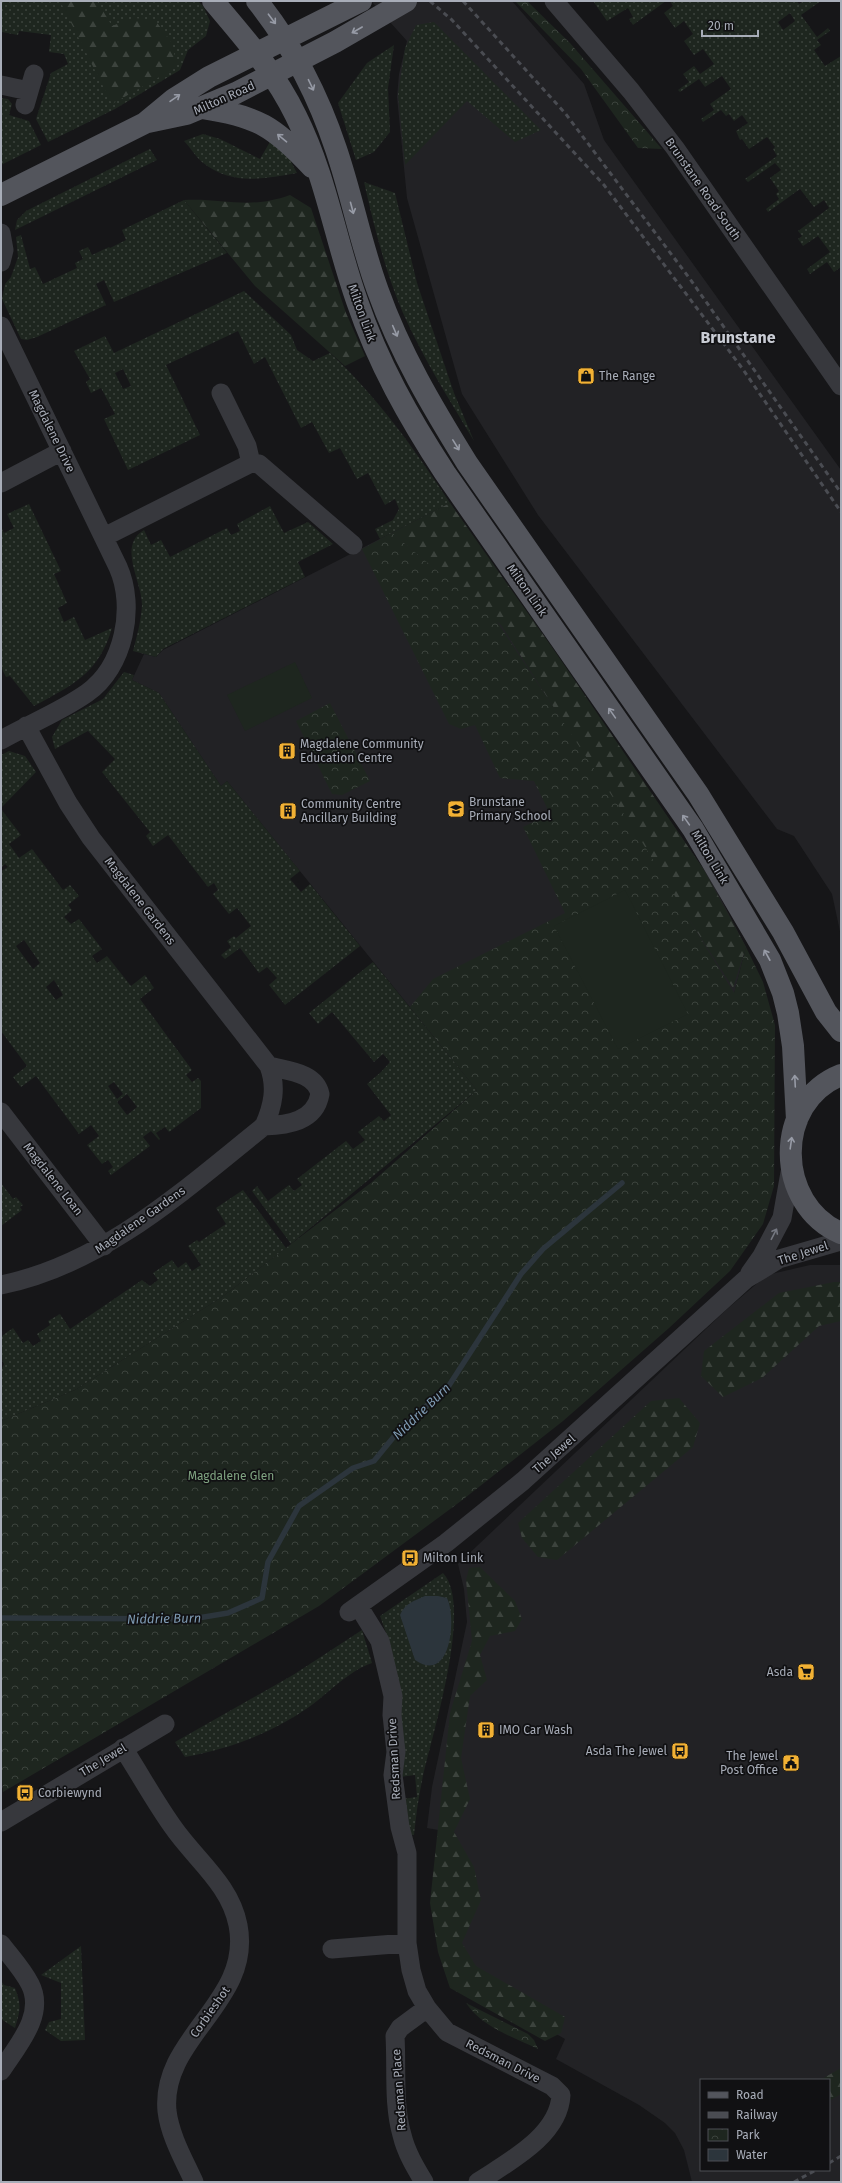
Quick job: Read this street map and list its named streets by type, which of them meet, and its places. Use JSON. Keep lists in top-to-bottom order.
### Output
{
  "streets": {
    "main road": ["Milton Road", "Milton Link"],
    "street": [
      "Brunstane Road South",
      "Magdalene Drive",
      "Magdalene Gardens",
      "Magdalene Loan",
      "The Jewel",
      "Redsman Drive",
      "Corbieshot",
      "Redsman Place"
    ]
  },
  "crossings": [
    ["Milton Road", "Milton Link"],
    ["Magdalene Drive", "Magdalene Gardens"],
    ["Magdalene Gardens", "Magdalene Loan"],
    ["The Jewel", "Redsman Drive"],
    ["The Jewel", "Corbieshot"],
    ["Redsman Drive", "Redsman Place"]
  ],
  "districts": ["Brunstane"],
  "water": ["Niddrie Burn"],
  "parks": ["Magdalene Glen"],
  "places": {
    "shop": ["The Range"],
    "building": ["Magdalene Community Education Centre", "Community Centre Ancillary Building", "IMO Car Wash"],
    "school or university": ["Brunstane Primary School"],
    "bus stop": ["Milton Link", "Asda The Jewel", "Corbiewynd"],
    "supermarket": ["Asda"],
    "public building": ["The Jewel Post Office"]
  },
  "legend": [
    "Road",
    "Railway",
    "Park",
    "Water"
  ],
  "scale_bar": "20 m"
}
